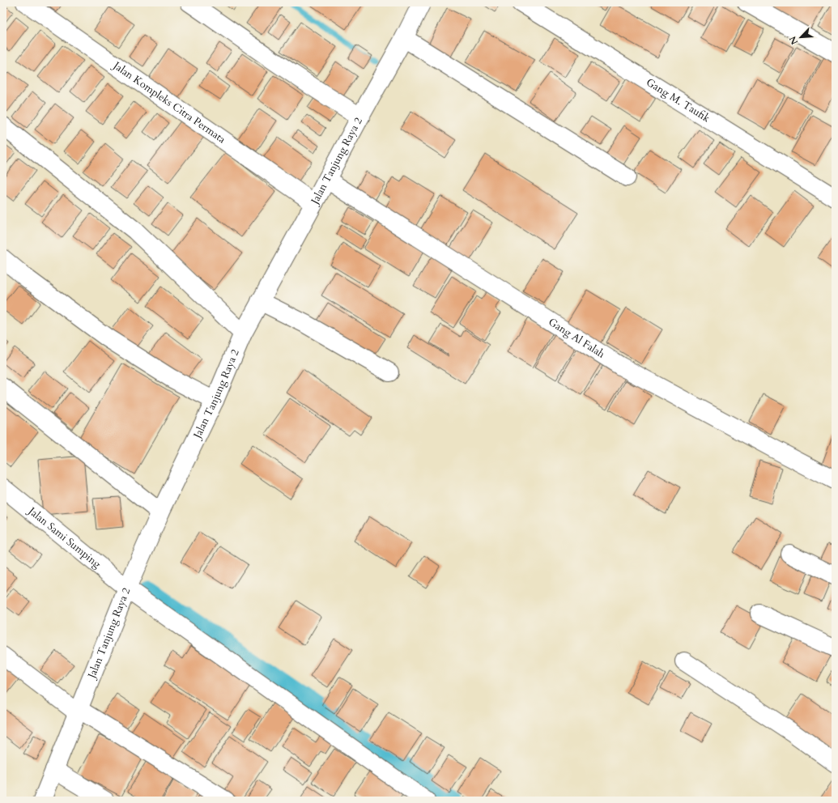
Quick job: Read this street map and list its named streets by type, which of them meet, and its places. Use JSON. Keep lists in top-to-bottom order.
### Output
{
  "streets": {
    "street": [
      "Gang M. Taufik",
      "Jalan Kompleks Citra Permata",
      "Jalan Tanjung Raya 2",
      "Gang Al Falah",
      "Jalan Sami Sumping"
    ]
  },
  "crossings": [
    ["Jalan Kompleks Citra Permata", "Jalan Tanjung Raya 2"],
    ["Jalan Tanjung Raya 2", "Gang Al Falah"],
    ["Jalan Tanjung Raya 2", "Jalan Sami Sumping"]
  ],
  "north": "bottom left"
}
